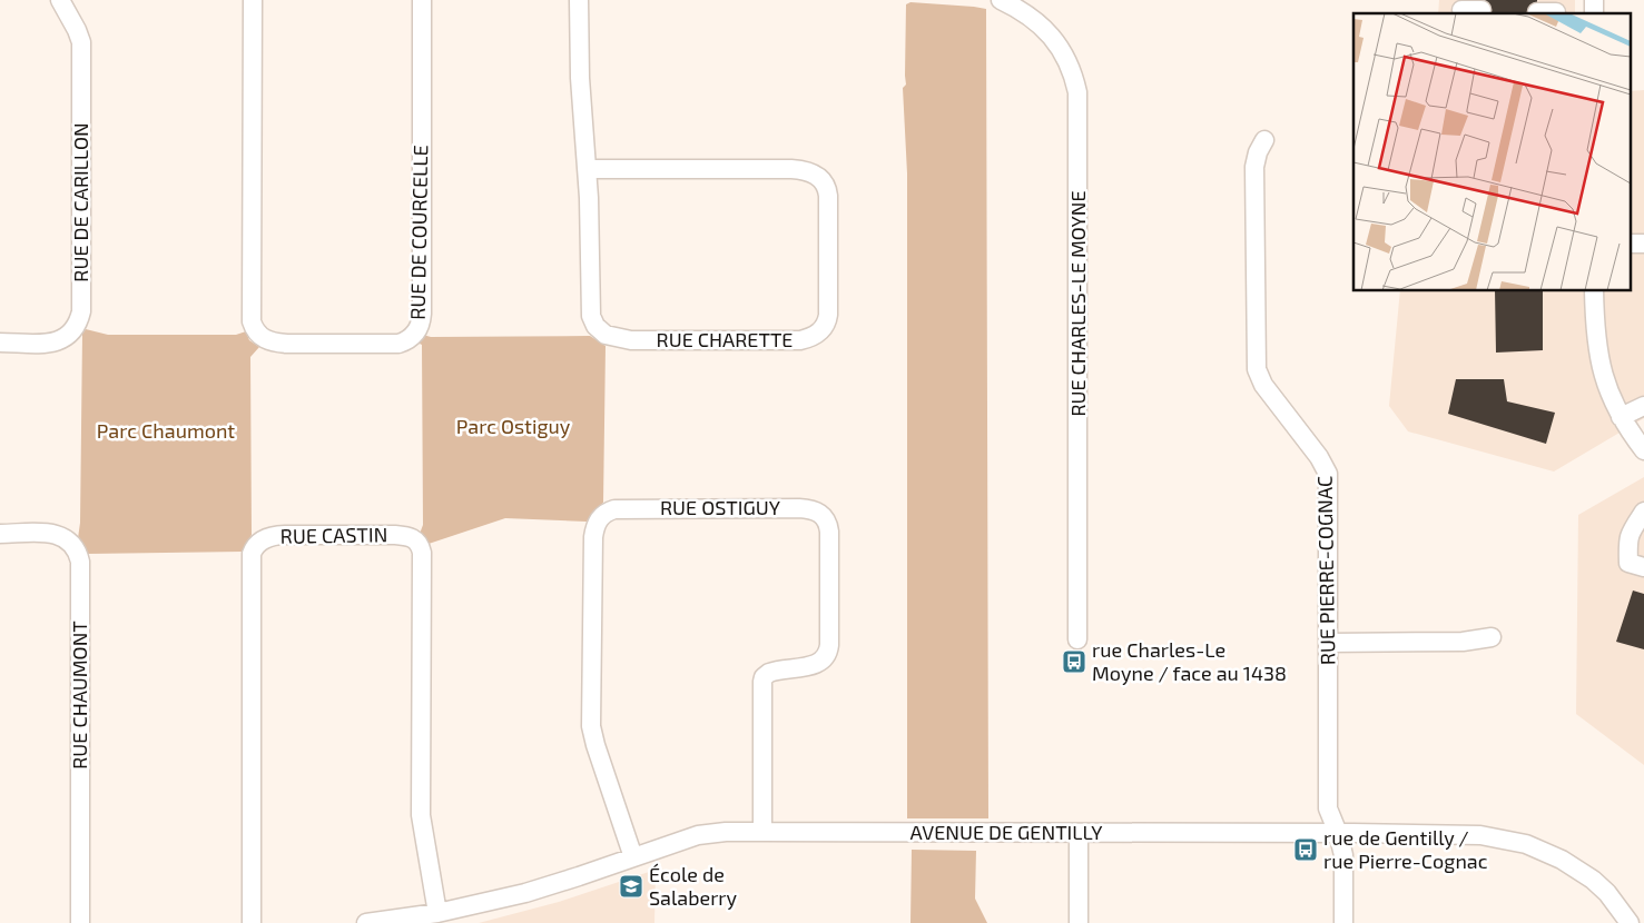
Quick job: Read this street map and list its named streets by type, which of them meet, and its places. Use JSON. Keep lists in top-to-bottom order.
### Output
{
  "streets": {
    "street": [
      "RUE DE CARILLON",
      "RUE DE COURCELLE",
      "RUE CHARLES-LE MOYNE",
      "RUE CHARETTE",
      "RUE OSTIGUY",
      "RUE CASTIN",
      "RUE PIERRE-COGNAC",
      "RUE CHAUMONT",
      "AVENUE DE GENTILLY"
    ]
  },
  "crossings": [
    ["RUE OSTIGUY", "AVENUE DE GENTILLY"],
    ["RUE CASTIN", "AVENUE DE GENTILLY"],
    ["RUE PIERRE-COGNAC", "AVENUE DE GENTILLY"]
  ],
  "parks": ["Parc Ostiguy", "Parc Chaumont"],
  "places": {
    "bus stop": ["rue Charles-Le Moyne / face au 1438", "rue de Gentilly / rue Pierre-Cognac"],
    "school or university": ["École de Salaberry"]
  }
}
